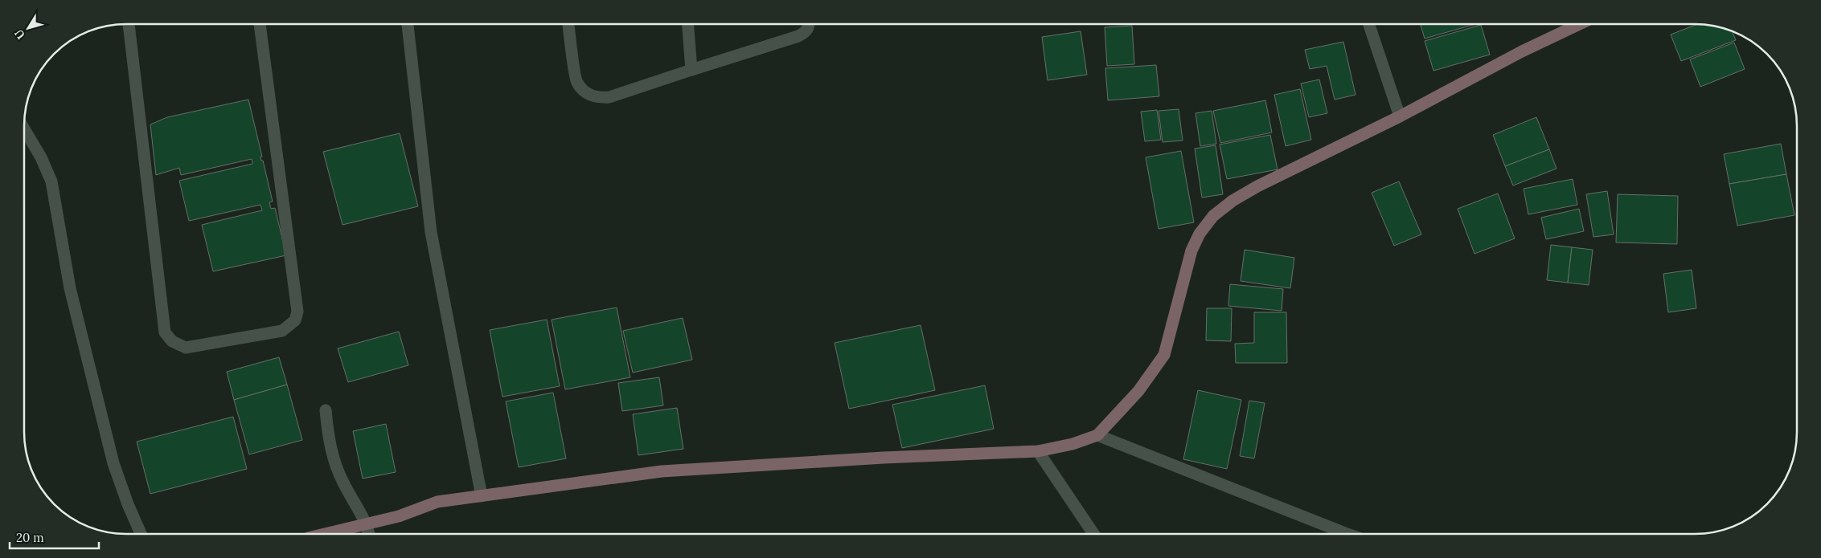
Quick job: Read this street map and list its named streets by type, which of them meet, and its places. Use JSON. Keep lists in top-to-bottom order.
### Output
{
  "scale_bar": "20 m",
  "north": "bottom left"
}
